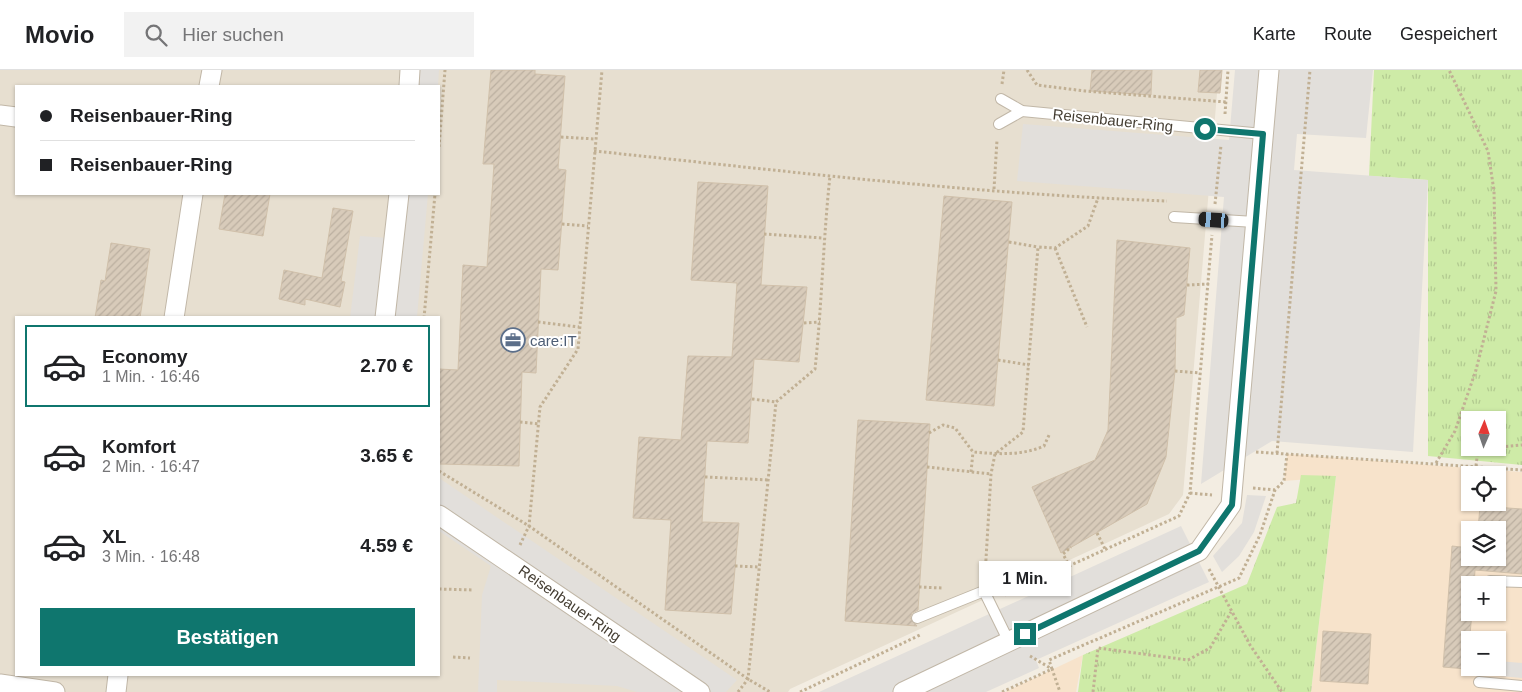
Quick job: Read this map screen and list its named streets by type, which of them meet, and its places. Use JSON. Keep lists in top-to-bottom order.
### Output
{
  "streets": {
    "street": ["Reisenbauer-Ring"]
  },
  "places": {
    "office": ["care:IT"]
  },
  "north": "top",
  "page": {
    "header": "Movio",
    "search": "Hier suchen",
    "nav": ["Karte", "Route", "Gespeichert"],
    "banner": ["Reisenbauer-Ring", "Reisenbauer-Ring"],
    "list": [
      {
        "name": "Economy",
        "note": "1 Min. · 16:46",
        "value": "2.70 €"
      },
      {
        "name": "Komfort",
        "note": "2 Min. · 16:47",
        "value": "3.65 €"
      },
      {
        "name": "XL",
        "note": "3 Min. · 16:48",
        "value": "4.59 €"
      }
    ],
    "map_buttons": ["+", "−"],
    "bubble": "1 Min.",
    "buttons": "Bestätigen"
  }
}
